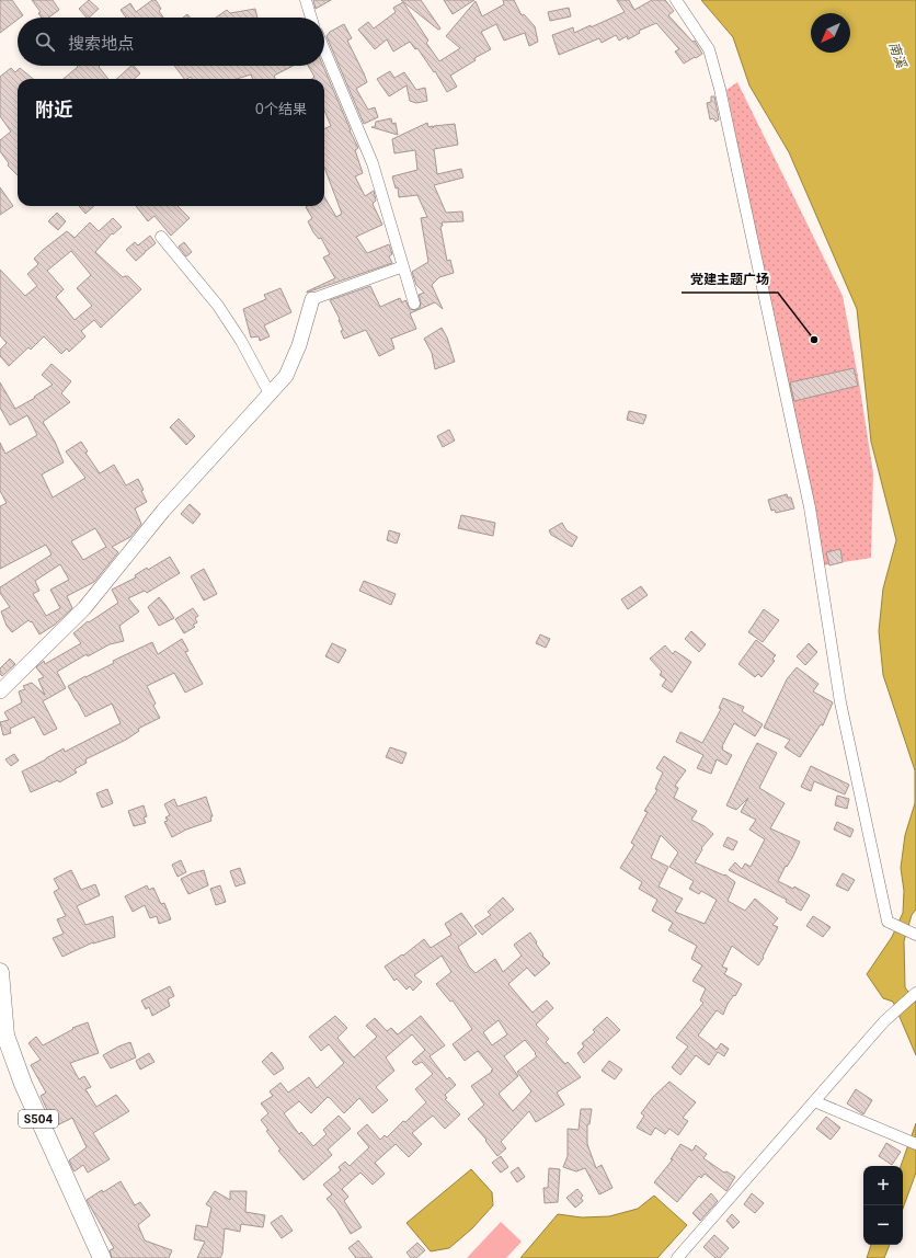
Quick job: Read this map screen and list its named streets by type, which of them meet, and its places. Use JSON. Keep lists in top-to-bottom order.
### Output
{
  "streets": {
    "main road": ["S504"]
  },
  "water": ["南溪"],
  "places": ["党建主题广场"],
  "north": "bottom left",
  "page": {
    "search": "搜索地点",
    "heading": ["附近", "0个结果"],
    "map_buttons": ["+", "−"]
  }
}
